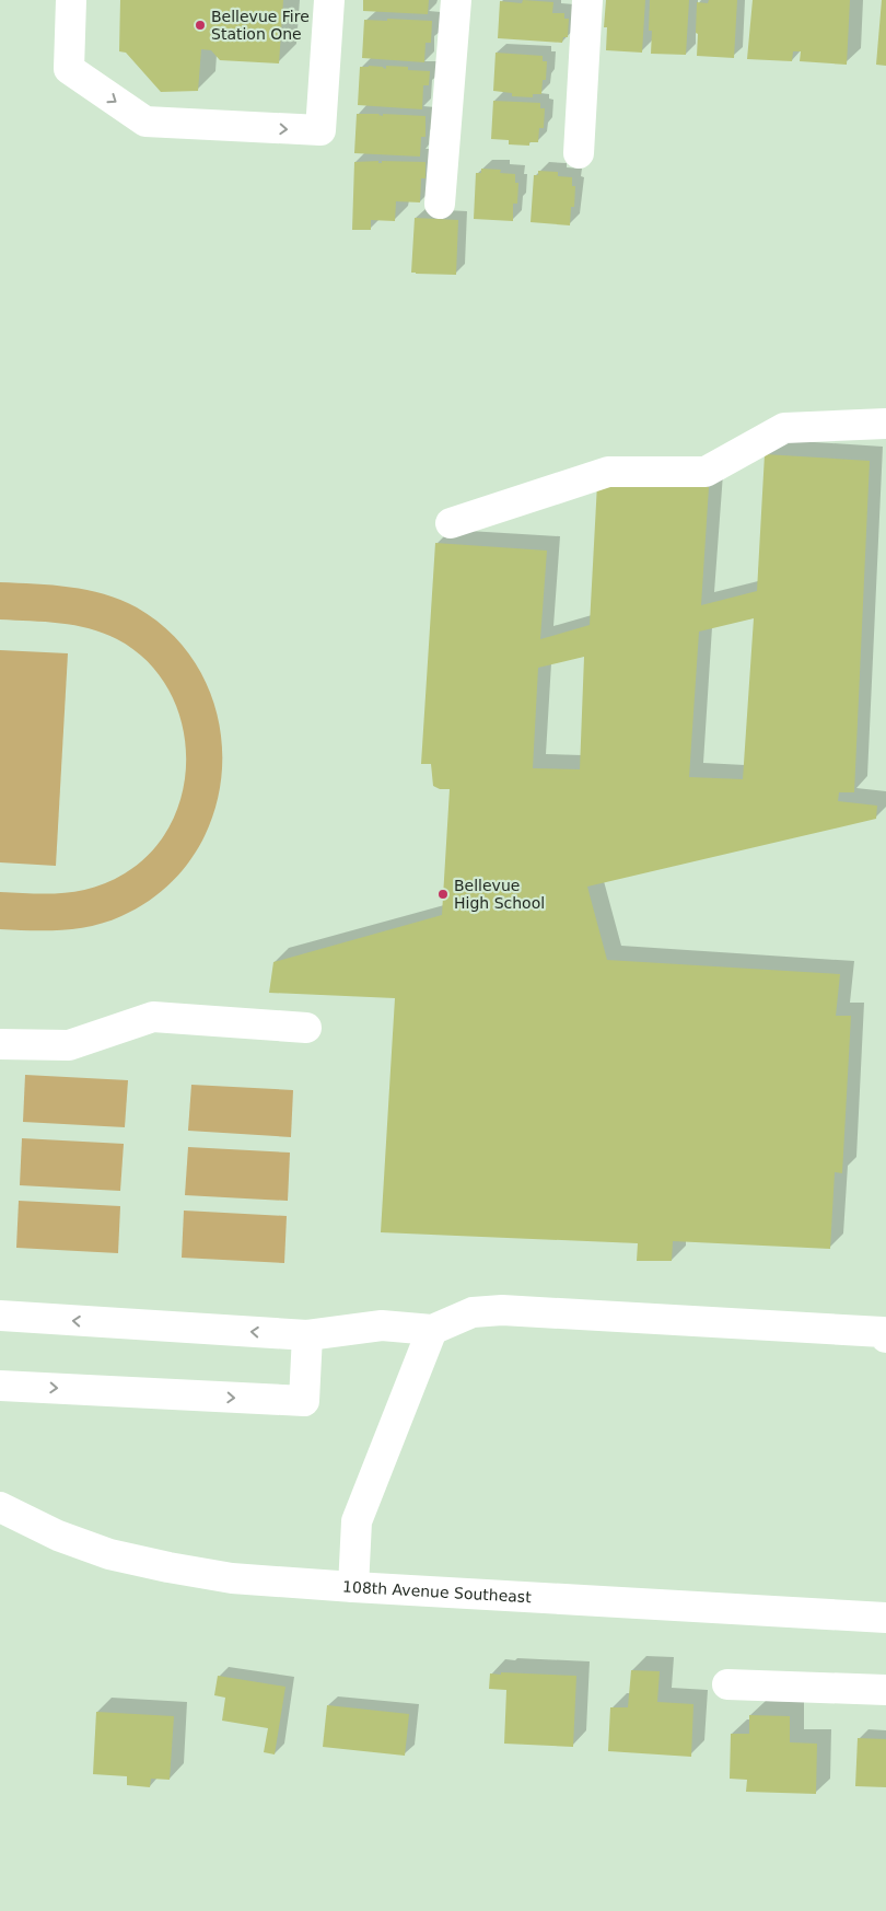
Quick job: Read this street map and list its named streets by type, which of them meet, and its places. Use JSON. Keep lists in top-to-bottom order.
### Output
{
  "streets": {
    "street": ["108th Avenue Southeast"]
  },
  "places": ["Bellevue Fire Station One", "Bellevue High School"]
}
